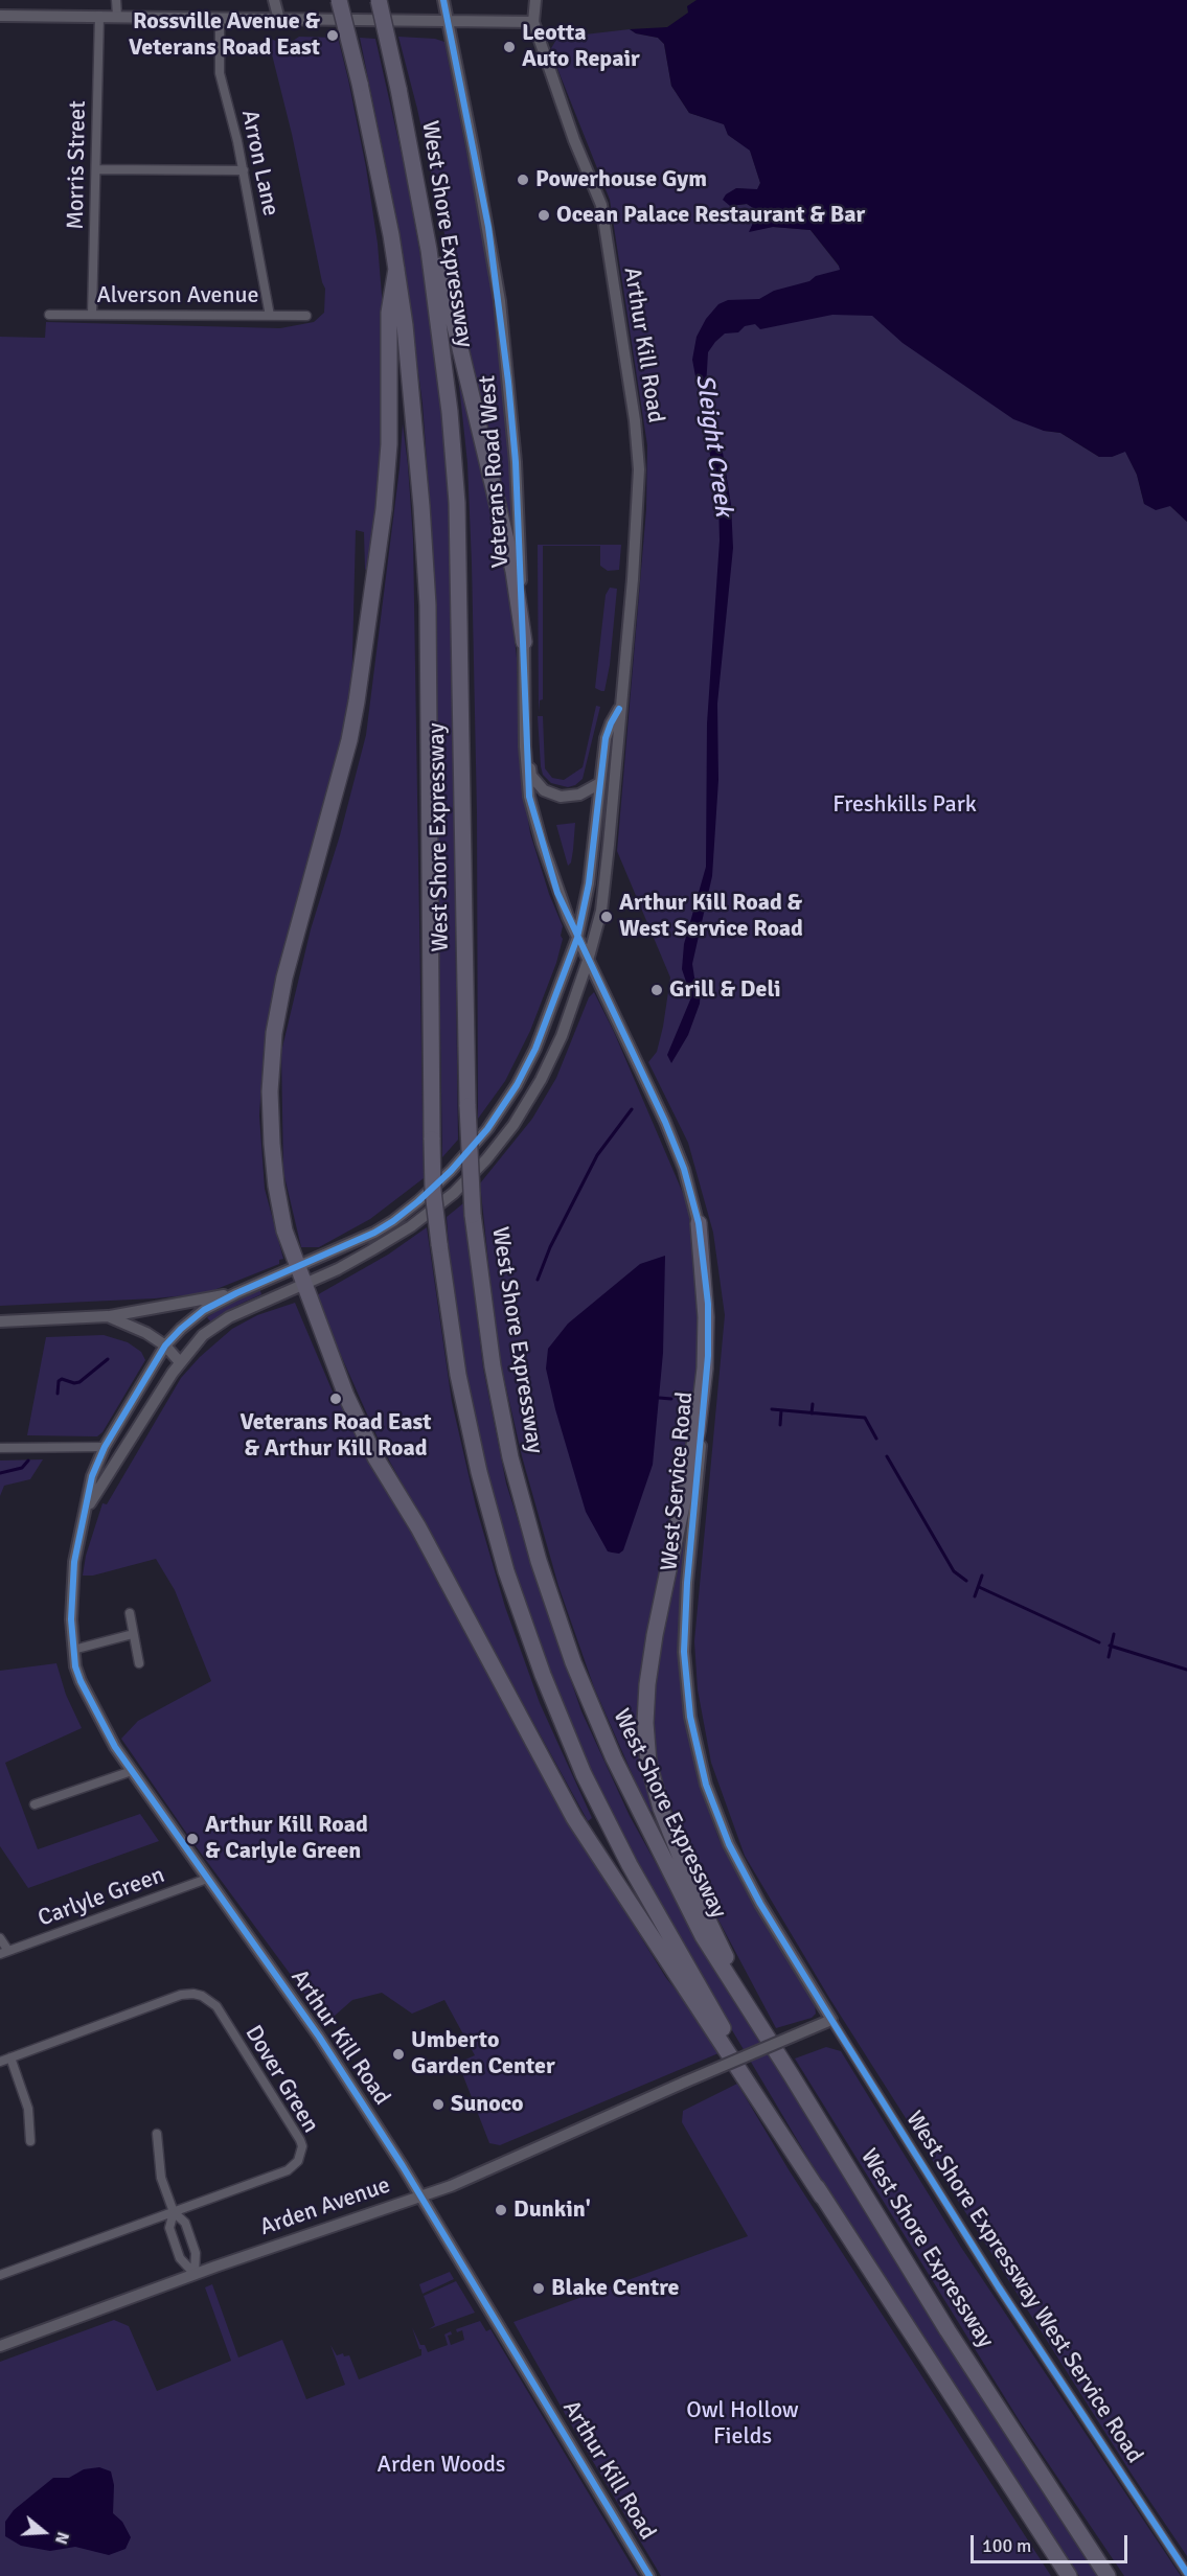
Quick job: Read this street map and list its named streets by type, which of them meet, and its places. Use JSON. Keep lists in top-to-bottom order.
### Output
{
  "streets": {
    "highway": ["West Shore Expressway"],
    "street": [
      "Arron Lane",
      "Morris Street",
      "Alverson Avenue",
      "Arthur Kill Road",
      "Veterans Road West",
      "West Service Road",
      "Carlyle Green",
      "Dover Green",
      "Arden Avenue",
      "West Shore Expressway West Service Road"
    ]
  },
  "crossings": [
    ["Arron Lane", "Alverson Avenue"],
    ["Morris Street", "Alverson Avenue"],
    ["Arthur Kill Road", "Veterans Road West"],
    ["Arthur Kill Road", "West Service Road"],
    ["Arthur Kill Road", "Carlyle Green"],
    ["Arthur Kill Road", "Arden Avenue"],
    ["Veterans Road West", "West Service Road"],
    ["West Service Road", "Arden Avenue"],
    ["West Service Road", "West Shore Expressway West Service Road"],
    ["Arden Avenue", "West Shore Expressway West Service Road"]
  ],
  "water": ["Sleight Creek"],
  "parks": ["Freshkills Park", "Owl Hollow Fields", "Arden Woods"],
  "places": [
    "Rossville Avenue & Veterans Road East",
    "Leotta Auto Repair",
    "Powerhouse Gym",
    "Ocean Palace Restaurant & Bar",
    "Arthur Kill Road & West Service Road",
    "Grill & Deli",
    "Veterans Road East & Arthur Kill Road",
    "Arthur Kill Road & Carlyle Green",
    "Umberto Garden Center",
    "Sunoco",
    "Dunkin'",
    "Blake Centre"
  ],
  "scale_bar": "100 m",
  "north": "right"
}
